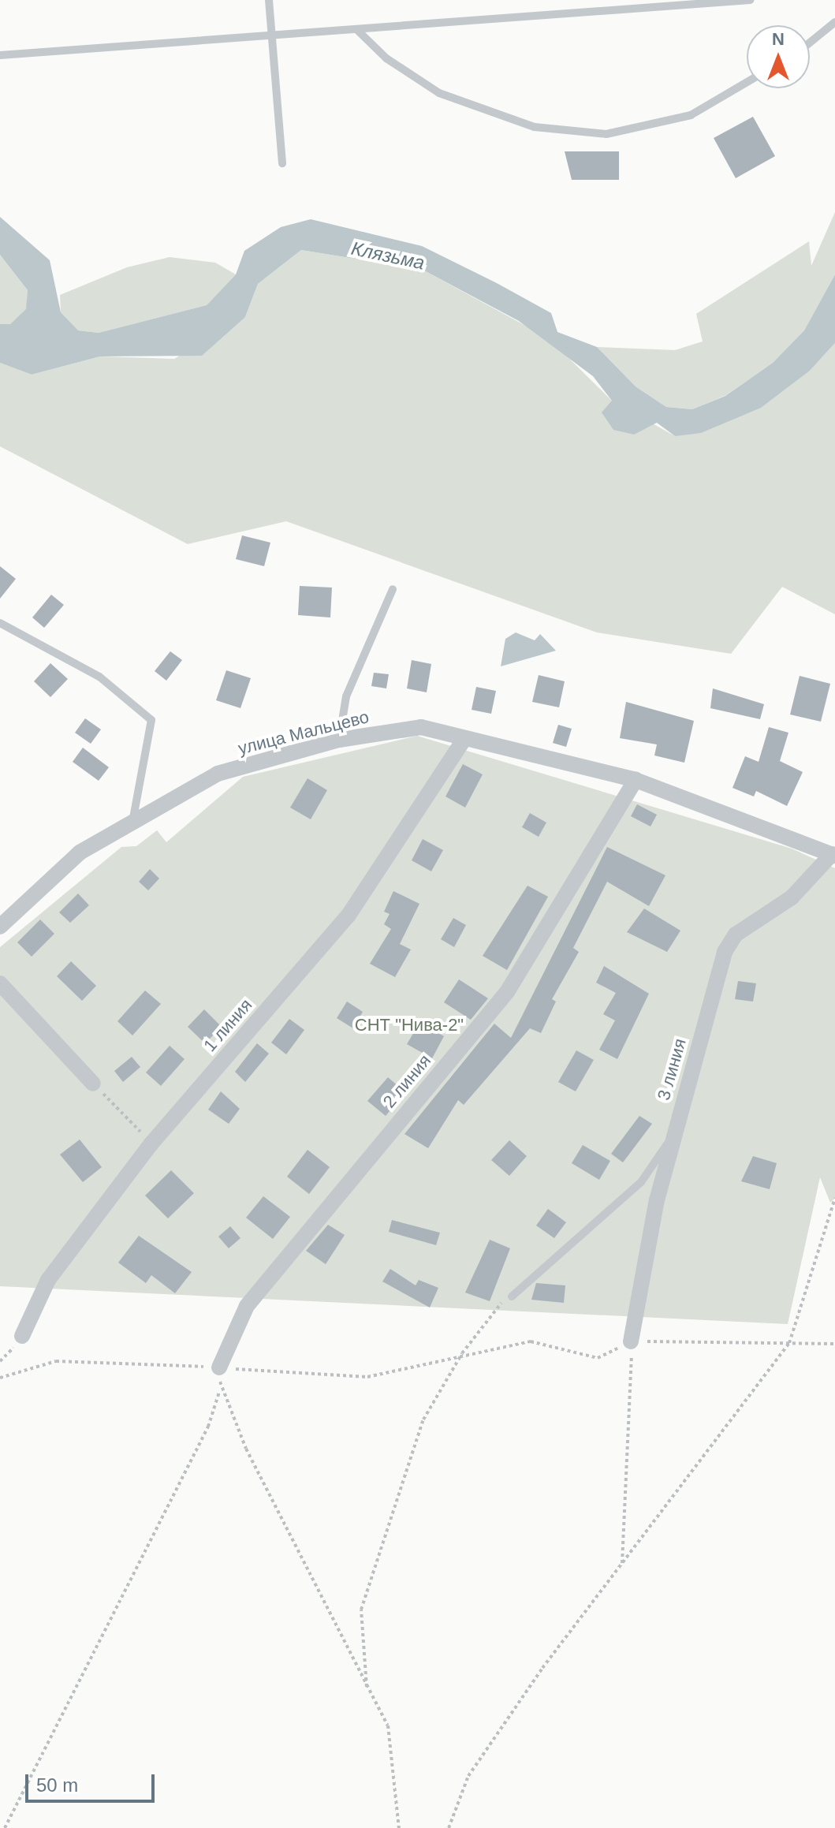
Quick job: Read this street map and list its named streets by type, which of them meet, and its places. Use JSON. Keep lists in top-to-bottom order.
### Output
{
  "streets": {
    "street": [
      "улица Мальцево",
      "1 линия",
      "3 линия",
      "2 линия"
    ]
  },
  "crossings": [
    ["улица Мальцево", "1 линия"],
    ["улица Мальцево", "3 линия"],
    ["улица Мальцево", "2 линия"]
  ],
  "water": ["Клязьма"],
  "parks": ["СНТ \"Нива-2\""],
  "scale_bar": "50 m",
  "north": "top"
}
